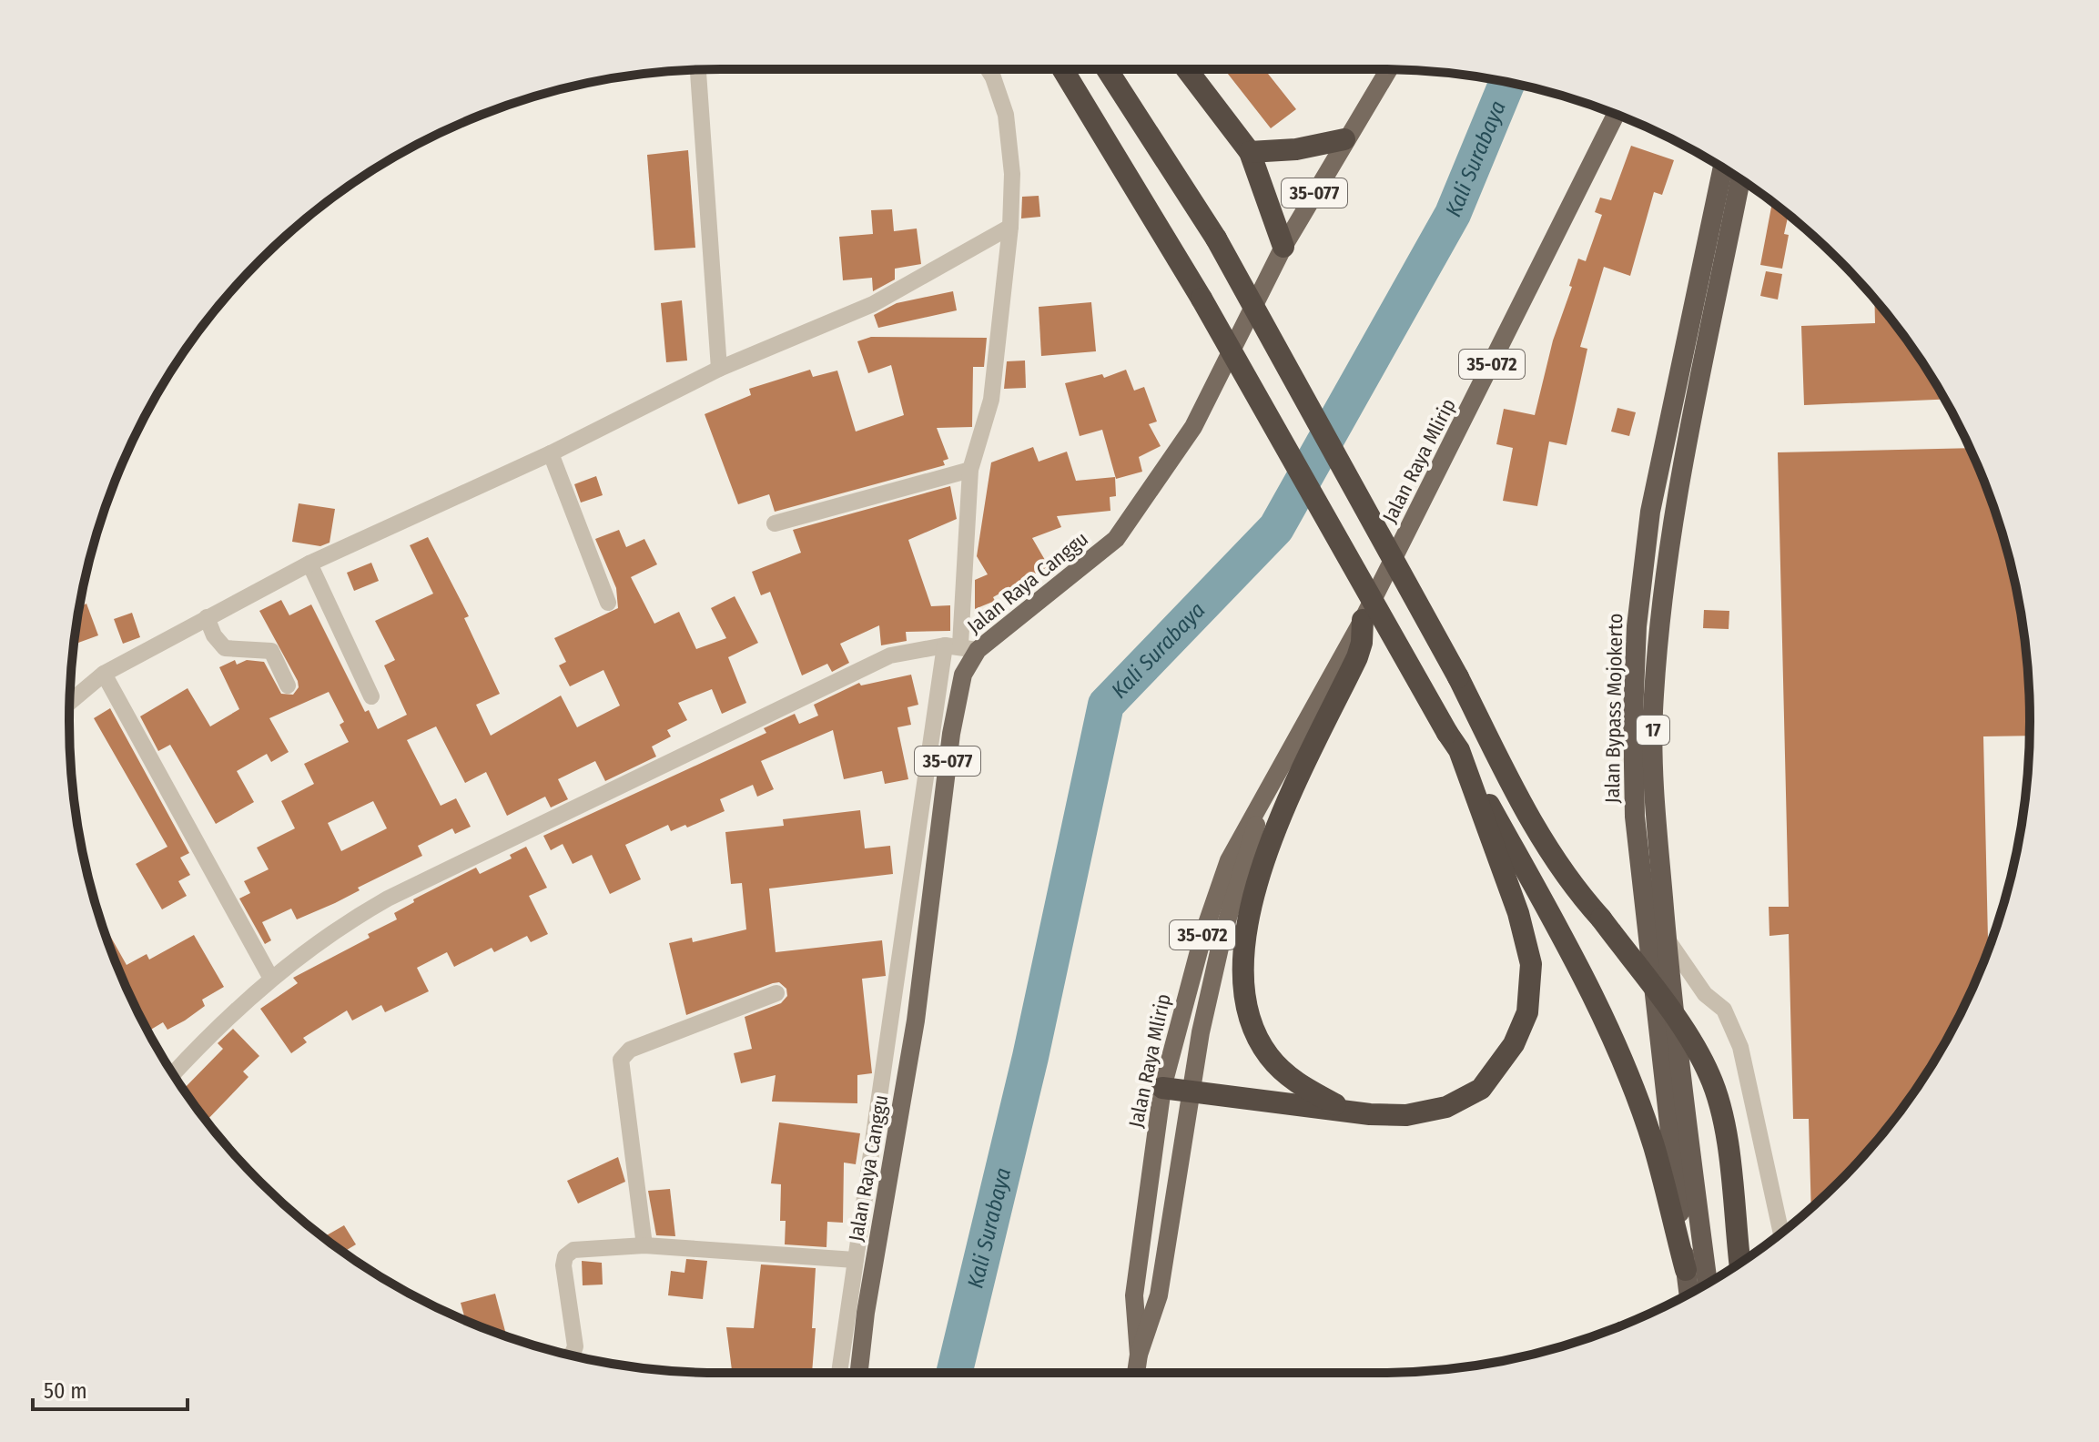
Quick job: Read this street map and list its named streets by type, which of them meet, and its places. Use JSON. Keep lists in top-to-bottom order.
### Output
{
  "streets": {
    "highway": ["Jalan Bypass Mojokerto", "17"],
    "main road": [
      "35-077",
      "35-072",
      "Jalan Raya Mlirip",
      "Jalan Raya Canggu"
    ]
  },
  "water": ["Kali Surabaya"],
  "scale_bar": "50 m"
}
